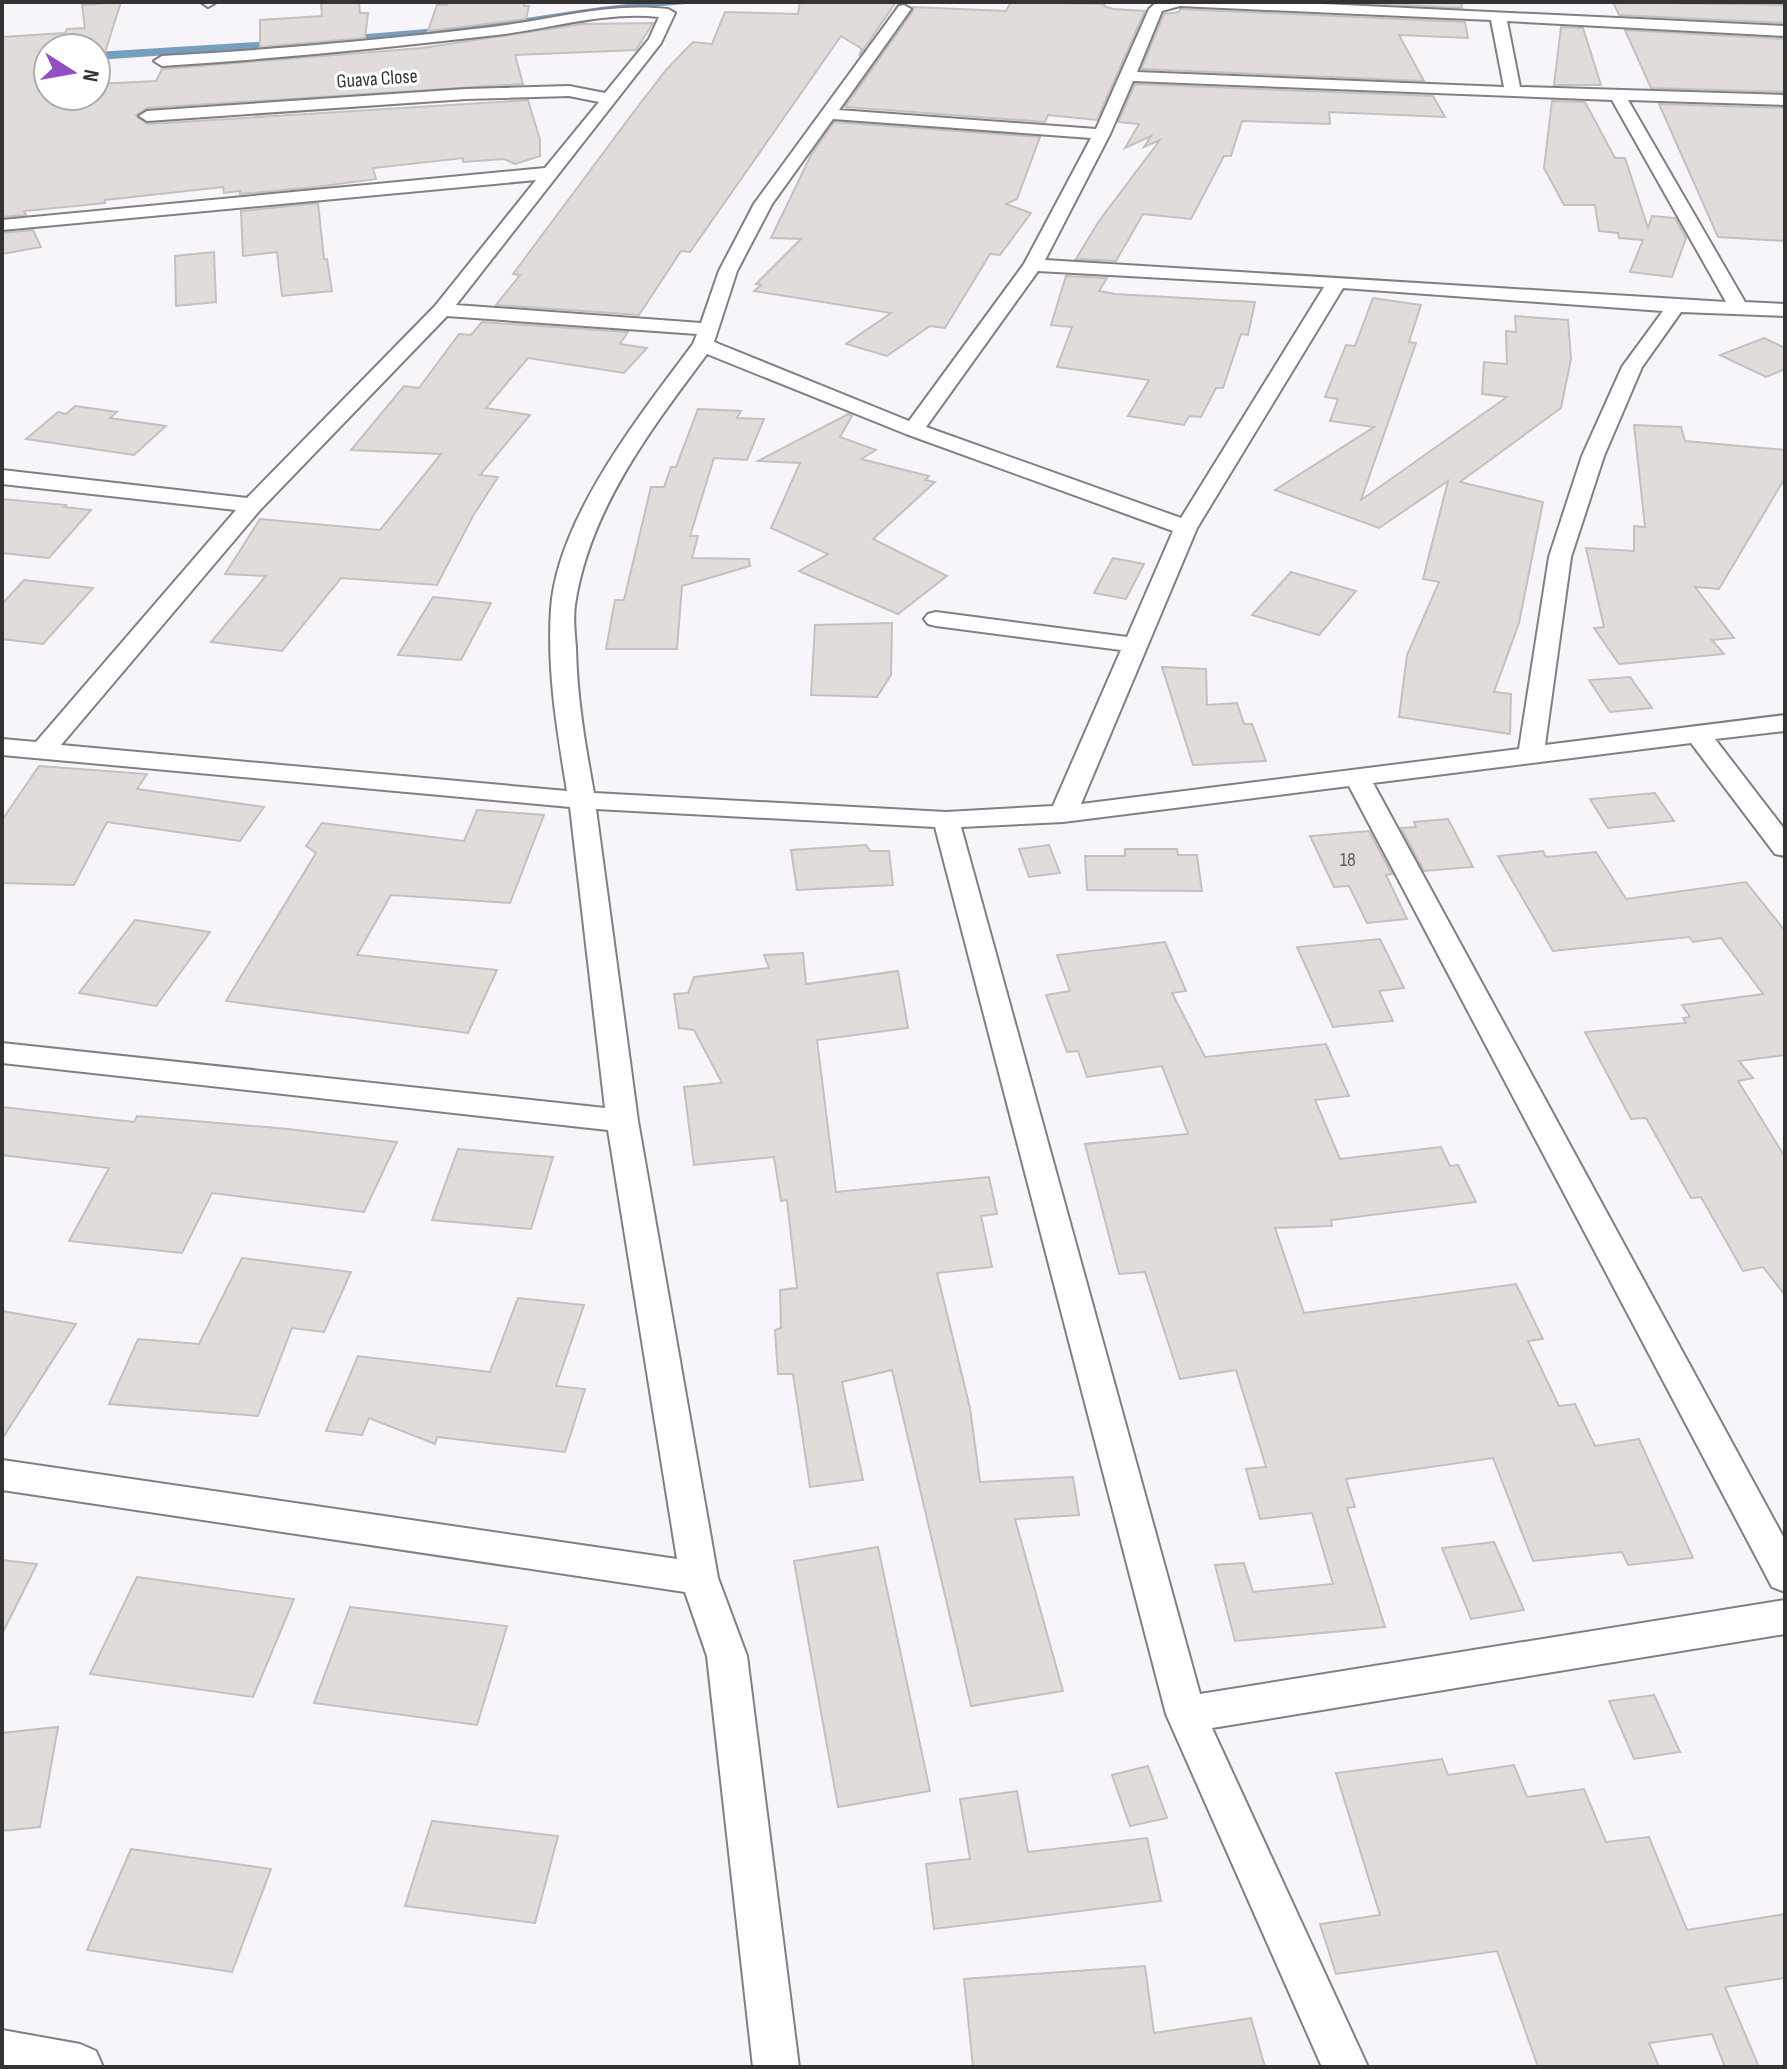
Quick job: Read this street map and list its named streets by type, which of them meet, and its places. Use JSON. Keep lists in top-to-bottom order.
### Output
{
  "streets": {
    "street": ["Guava Close"]
  },
  "house_numbers": ["18"],
  "north": "right"
}
